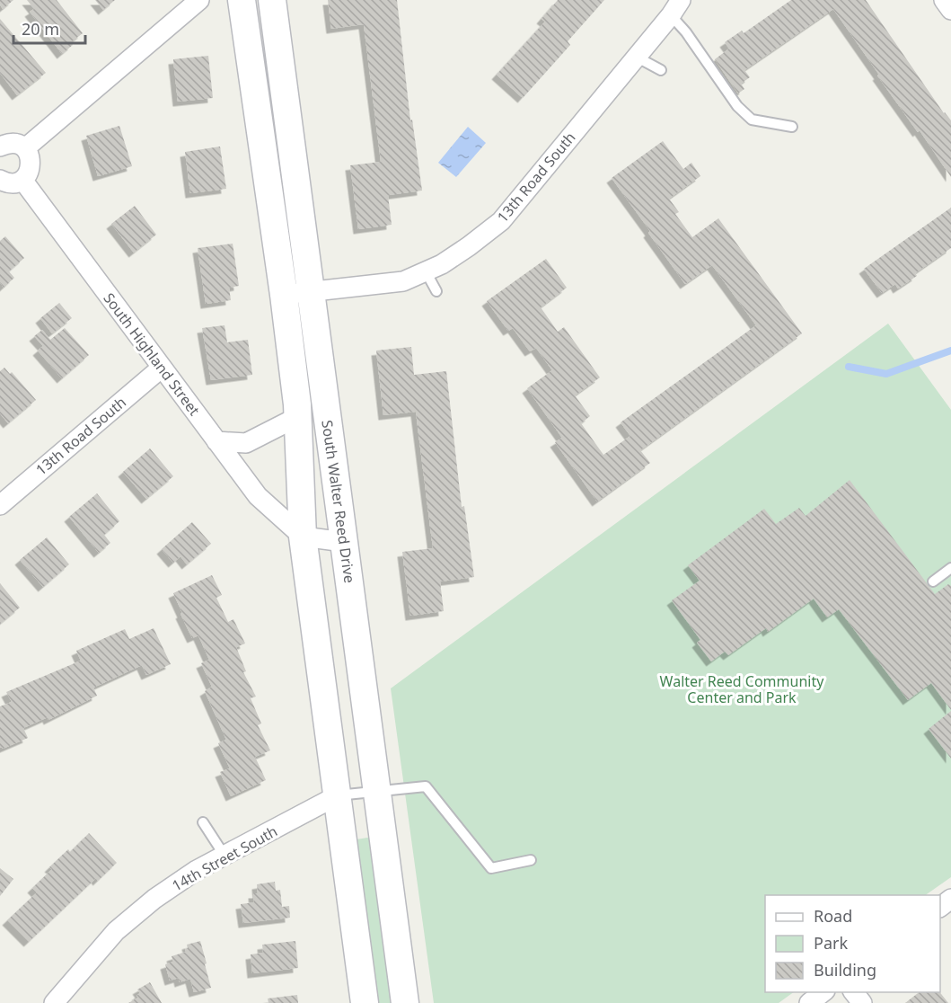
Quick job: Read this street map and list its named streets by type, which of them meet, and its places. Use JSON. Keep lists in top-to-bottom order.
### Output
{
  "streets": {
    "main road": ["South Walter Reed Drive"],
    "street": ["13th Road South", "South Highland Street", "14th Street South"]
  },
  "crossings": [
    ["13th Road South", "South Highland Street"],
    ["13th Road South", "South Walter Reed Drive"],
    ["South Highland Street", "South Walter Reed Drive"],
    ["South Walter Reed Drive", "14th Street South"]
  ],
  "parks": ["Walter Reed Community Center and Park"],
  "legend": ["Road", "Park", "Building"],
  "scale_bar": "20 m"
}
